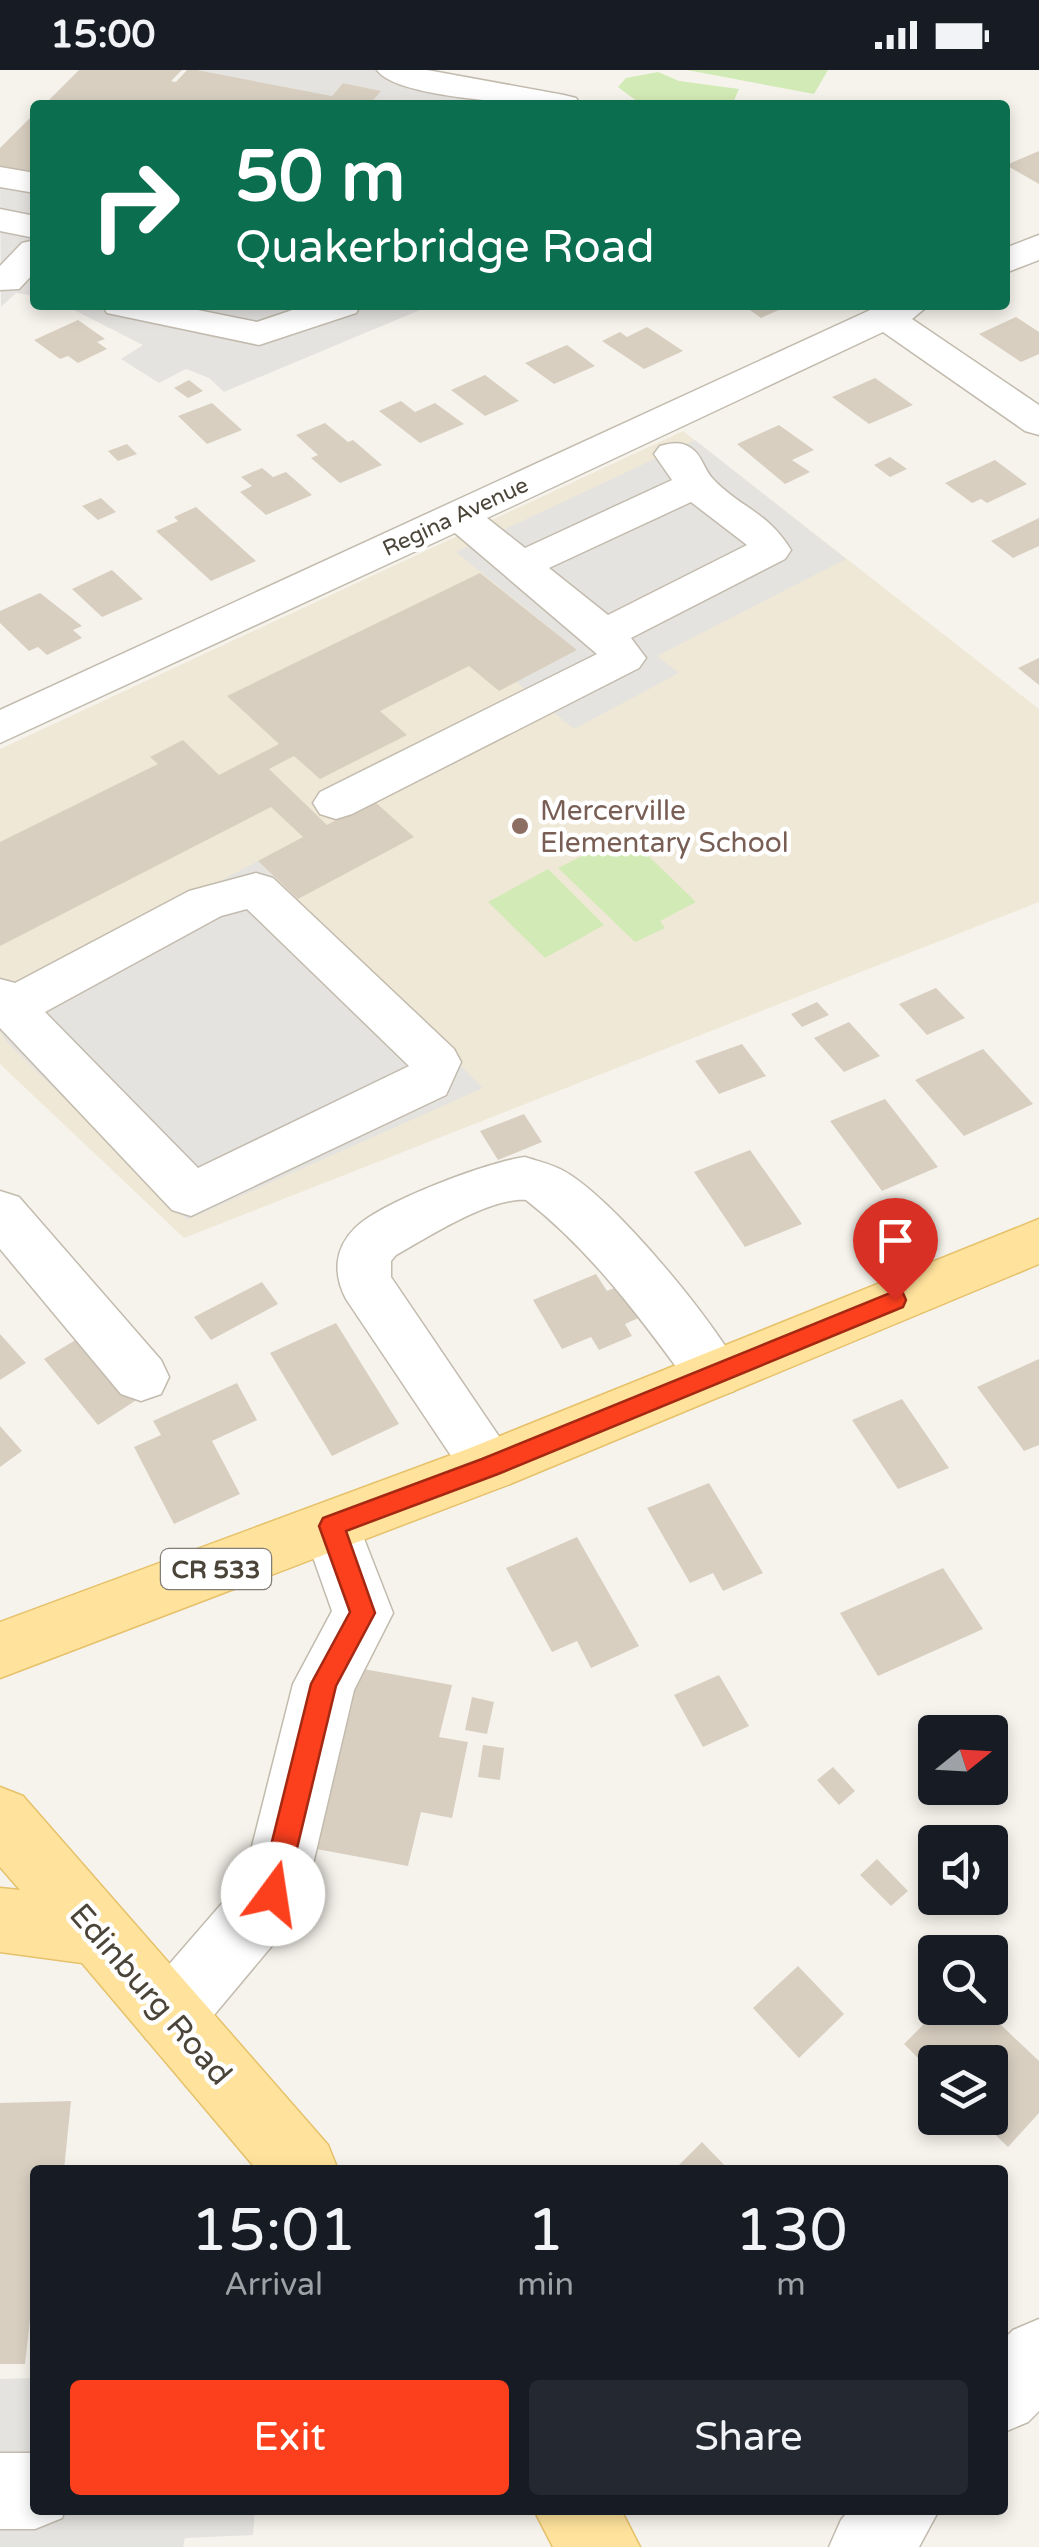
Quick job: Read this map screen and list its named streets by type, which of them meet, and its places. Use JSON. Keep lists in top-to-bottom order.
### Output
{
  "streets": {
    "main road": ["CR 533", "Edinburg Road"],
    "street": ["Regina Avenue"]
  },
  "places": ["Mercerville Elementary School"],
  "north": "right",
  "page": {
    "status": "15:00",
    "turn": ["50 m", "Quakerbridge Road"],
    "eta": [
      "15:01",
      "Arrival",
      "1",
      "min",
      "130",
      "m"
    ],
    "buttons": ["Exit", "Share"]
  }
}
